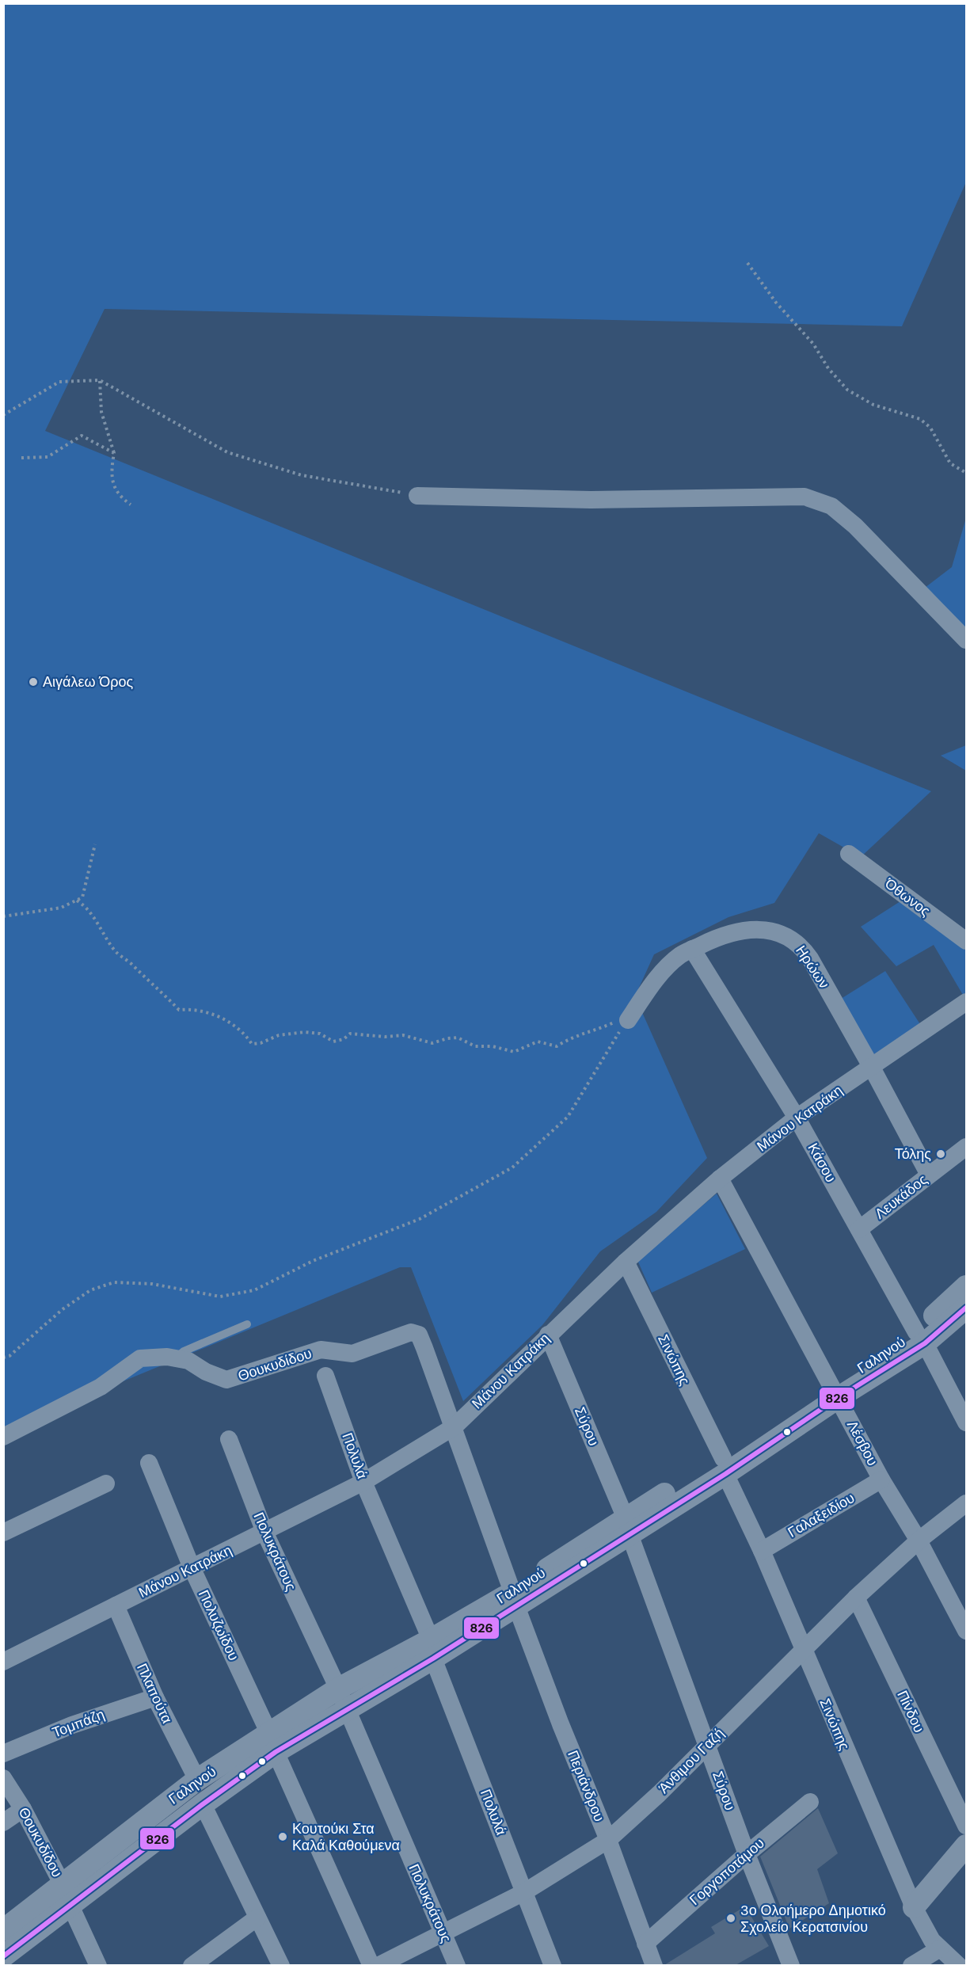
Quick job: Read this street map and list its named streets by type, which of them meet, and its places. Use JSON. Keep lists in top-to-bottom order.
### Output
{
  "streets": {
    "street": [
      "Όθωνος",
      "Ηρώων",
      "Μάνου Κατράκη",
      "Κάσου",
      "Λευκάδος",
      "Γαληνού",
      "Σινώπης",
      "Θουκυδίδου",
      "Σύρου",
      "Λέσβου",
      "Πολυλά",
      "Γαλαξειδίου",
      "Πολυκράτους",
      "Πολυζωίδου",
      "Πλαπούτα",
      "Πίνδου",
      "Τομπάζη",
      "Άνθιμου Γαζή",
      "Περιάνδρου",
      "Γοργοποτάμου"
    ]
  },
  "crossings": [
    ["Ηρώων", "Μάνου Κατράκη"],
    ["Ηρώων", "Κάσου"],
    ["Ηρώων", "Λευκάδος"],
    ["Μάνου Κατράκη", "Κάσου"],
    ["Μάνου Κατράκη", "Σινώπης"],
    ["Μάνου Κατράκη", "Θουκυδίδου"],
    ["Μάνου Κατράκη", "Σύρου"],
    ["Μάνου Κατράκη", "Λέσβου"],
    ["Μάνου Κατράκη", "Πολυλά"],
    ["Μάνου Κατράκη", "Πολυκράτους"],
    ["Μάνου Κατράκη", "Πολυζωίδου"],
    ["Μάνου Κατράκη", "Πλαπούτα"],
    ["Μάνου Κατράκη", "Περιάνδρου"],
    ["Κάσου", "Λευκάδος"],
    ["Κάσου", "Γαληνού"],
    ["Γαληνού", "Σινώπης"],
    ["Γαληνού", "Θουκυδίδου"],
    ["Γαληνού", "Σύρου"],
    ["Γαληνού", "Λέσβου"],
    ["Γαληνού", "Πολυλά"],
    ["Γαληνού", "Πολυκράτους"],
    ["Γαληνού", "Πολυζωίδου"],
    ["Γαληνού", "Πλαπούτα"],
    ["Γαληνού", "Περιάνδρου"],
    ["Σινώπης", "Γαλαξειδίου"],
    ["Σινώπης", "Άνθιμου Γαζή"],
    ["Θουκυδίδου", "Περιάνδρου"],
    ["Σύρου", "Άνθιμου Γαζή"],
    ["Σύρου", "Γοργοποτάμου"],
    ["Λέσβου", "Γαλαξειδίου"],
    ["Λέσβου", "Άνθιμου Γαζή"],
    ["Πολυλά", "Άνθιμου Γαζή"],
    ["Πολυκράτους", "Άνθιμου Γαζή"],
    ["Πλαπούτα", "Τομπάζη"],
    ["Πίνδου", "Άνθιμου Γαζή"],
    ["Άνθιμου Γαζή", "Περιάνδρου"],
    ["Περιάνδρου", "Γοργοποτάμου"]
  ],
  "places": [
    "Αιγάλεω Όρος",
    "Τόλης",
    "Κουτούκι Στα Καλά Καθούμενα",
    "3ο Ολοήμερο Δημοτικό Σχολείο Κερατσινίου"
  ],
  "lines": ["transit line 826"]
}
